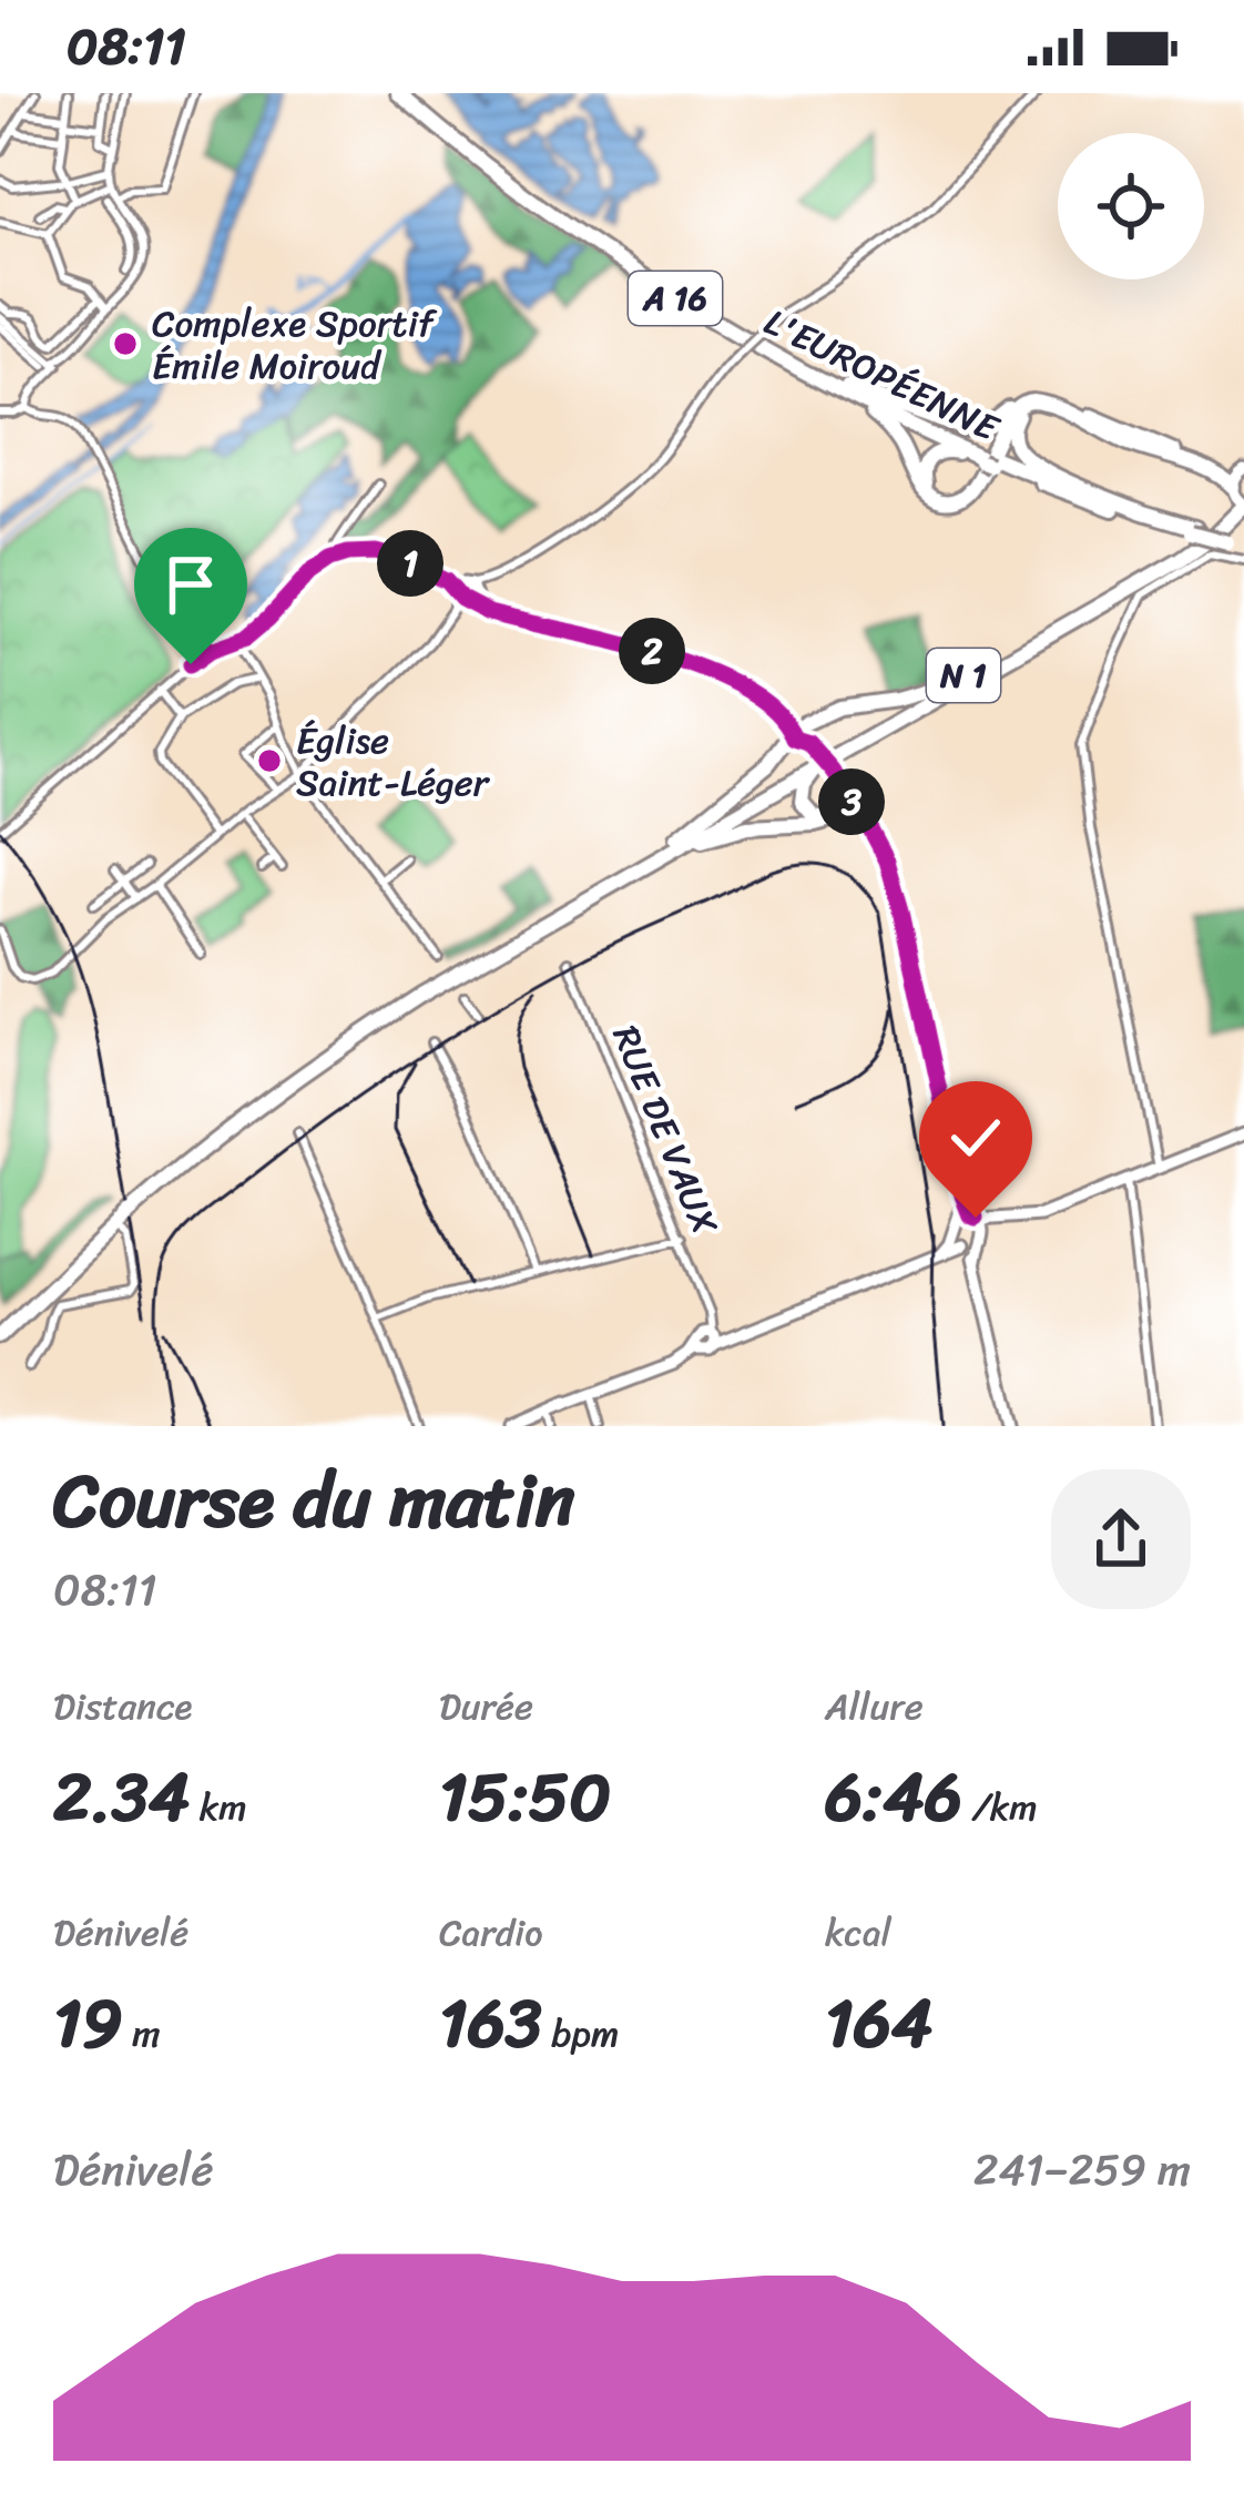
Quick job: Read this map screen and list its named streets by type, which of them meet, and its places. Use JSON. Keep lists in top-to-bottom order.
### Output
{
  "streets": {
    "highway": ["A 16", "L'EUROPÉENNE", "N 1"],
    "street": ["RUE DE VAUX"]
  },
  "places": ["Complexe Sportif Émile Moiroud", "Église Saint-Léger"],
  "page": {
    "status": "08:11",
    "pins": ["1", "2", "3"],
    "heading": ["Course du matin", "08:11"],
    "stats": [
      ["Distance", "2.34 km"],
      ["Durée", "15:50"],
      ["Allure", "6:46 /km"],
      ["Dénivelé", "19 m"],
      ["Cardio", "163 bpm"],
      ["kcal", "164"]
    ],
    "chart": ["Dénivelé", "241–259 m"]
  }
}
